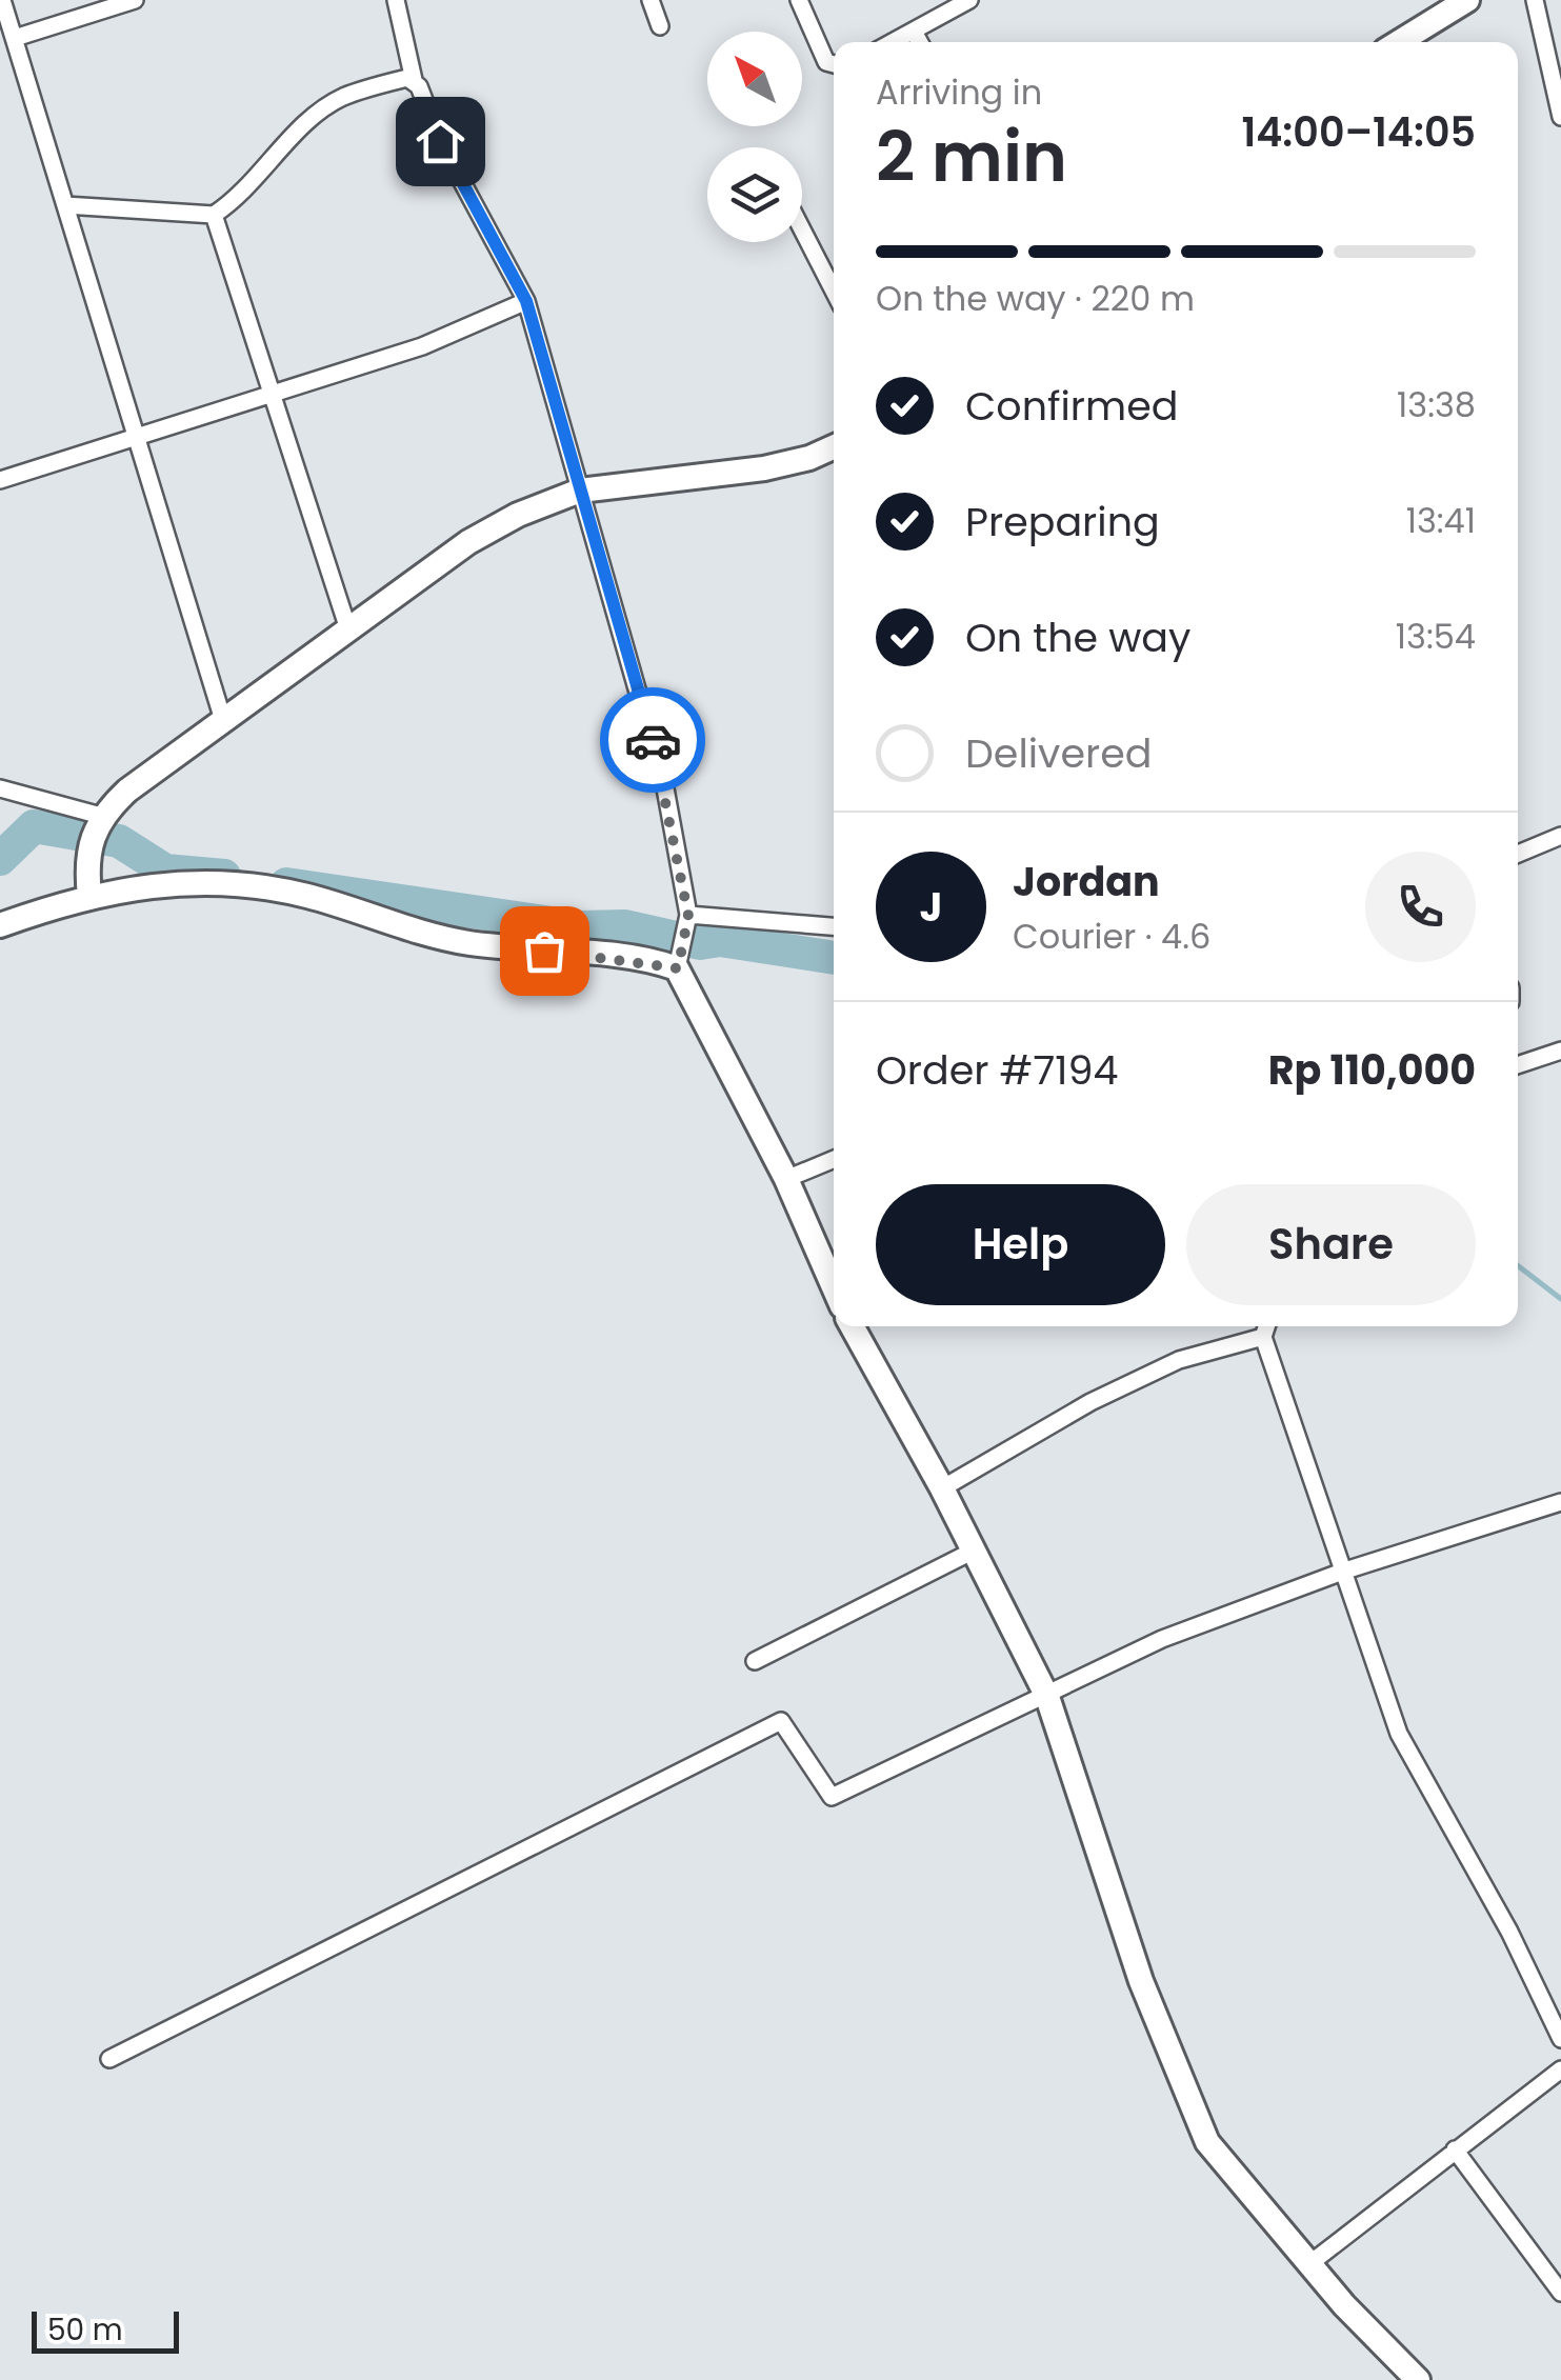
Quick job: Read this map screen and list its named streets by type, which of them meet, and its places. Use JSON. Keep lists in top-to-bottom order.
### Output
{
  "scale_bar": "50 m",
  "north": "top left",
  "page": {
    "heading": ["2 min", "Arriving in", "14:00–14:05"],
    "panel": [
      "Jordan",
      "Courier · 4.6",
      "Order #7194",
      "Rp 110,000"
    ],
    "bar": "On the way · 220 m",
    "list": [
      ["Confirmed", "13:38"],
      ["Preparing", "13:41"],
      ["On the way", "13:54"],
      "Delivered"
    ],
    "round": "J",
    "buttons": ["Help", "Share"],
    "scale": "50 m"
  }
}
